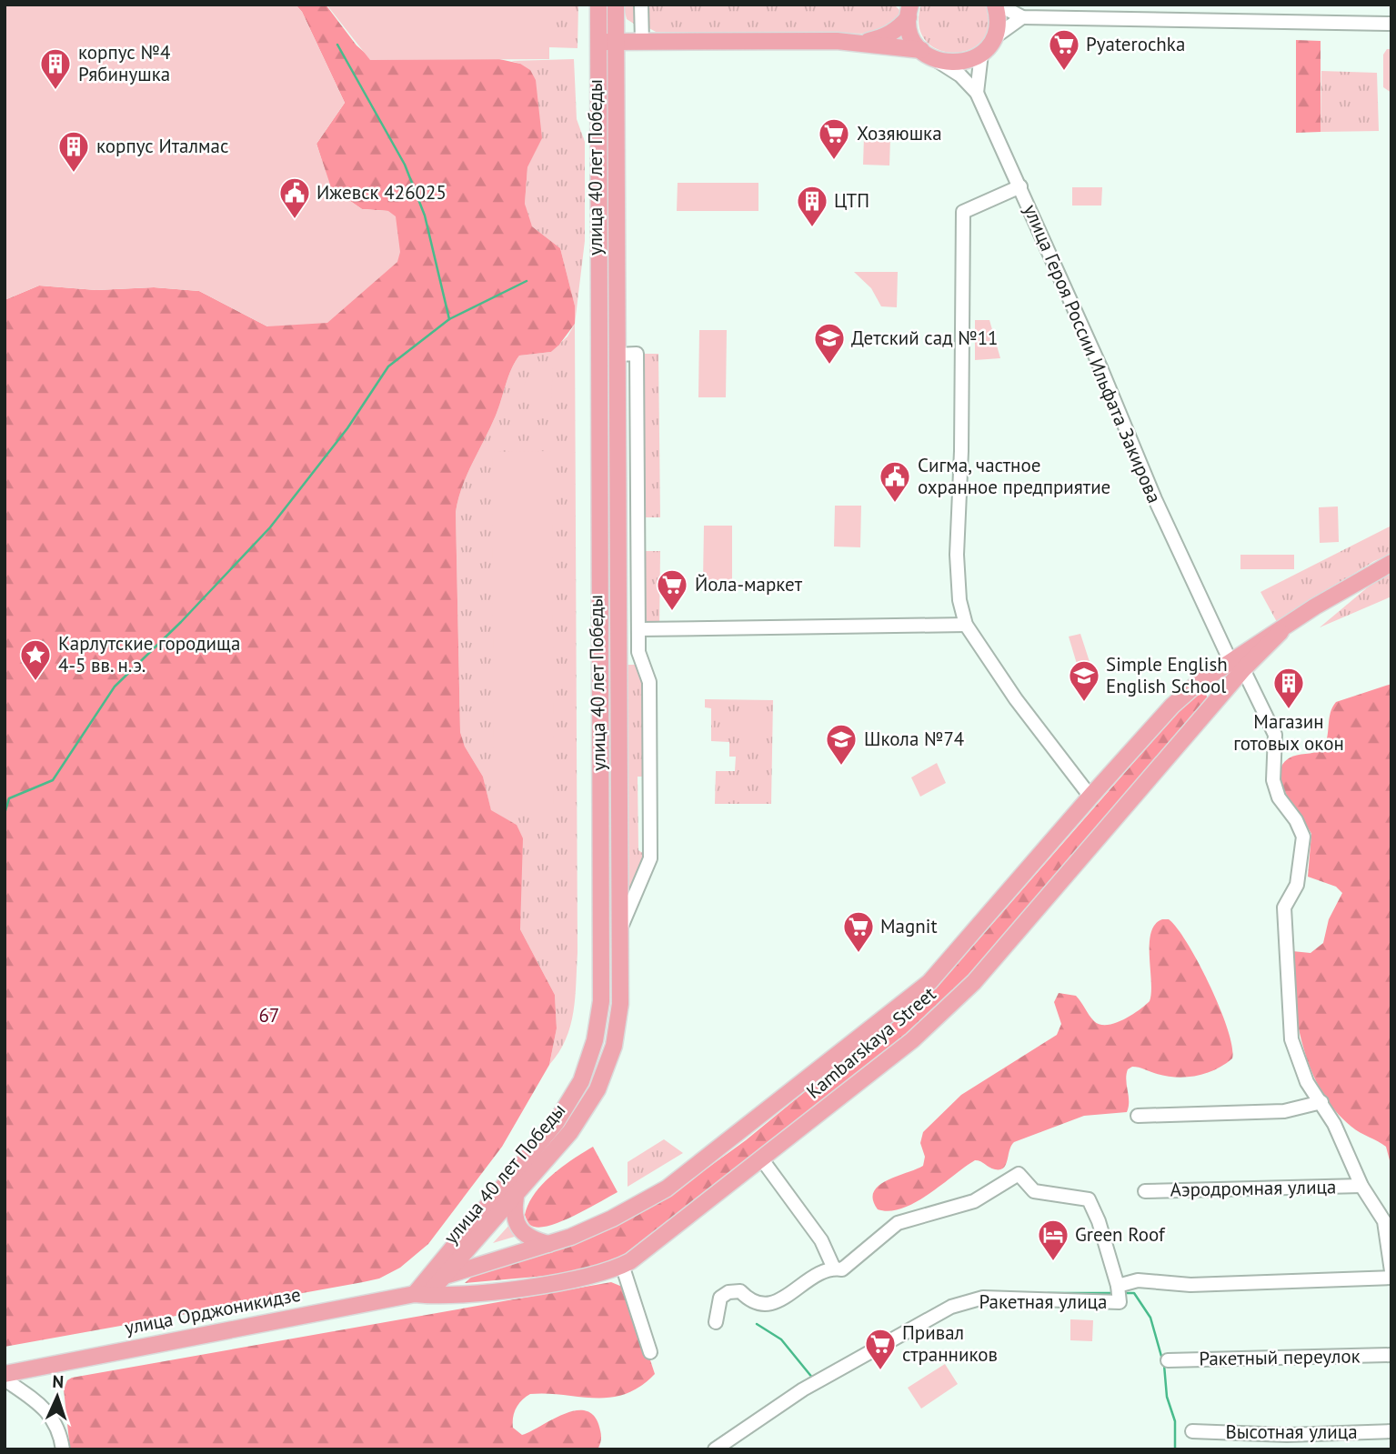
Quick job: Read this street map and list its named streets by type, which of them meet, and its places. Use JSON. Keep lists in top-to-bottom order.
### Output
{
  "streets": {
    "main road": ["улица 40 лет Победы", "Kambarskaya Street", "улица Орджоникидзе"],
    "street": [
      "улица Героя России Ильфата Закирова",
      "Аэродромная улица",
      "Ракетная улица",
      "Ракетный переулок",
      "Высотная улица"
    ]
  },
  "crossings": [
    ["улица 40 лет Победы", "Kambarskaya Street"],
    ["улица 40 лет Победы", "улица Орджоникидзе"],
    ["улица Героя России Ильфата Закирова", "Kambarskaya Street"],
    ["улица Героя России Ильфата Закирова", "Аэродромная улица"],
    ["Kambarskaya Street", "улица Орджоникидзе"]
  ],
  "parks": ["67"],
  "places": {
    "supermarket": [
      "Pyaterochka",
      "Хозяюшка",
      "Йола-маркет",
      "Magnit",
      "Привал странников"
    ],
    "building": [
      "корпус №4 Рябинушка",
      "корпус Италмас",
      "ЦТП",
      "Магазин готовых окон"
    ],
    "public building": ["Ижевск 426025", "Сигма, частное охранное предприятие"],
    "school or university": ["Детский сад №11", "Simple English English School", "Школа №74"],
    "place": ["Карлутские городища 4-5 вв. н.э."],
    "hotel": ["Green Roof"]
  },
  "north": "top"
}
